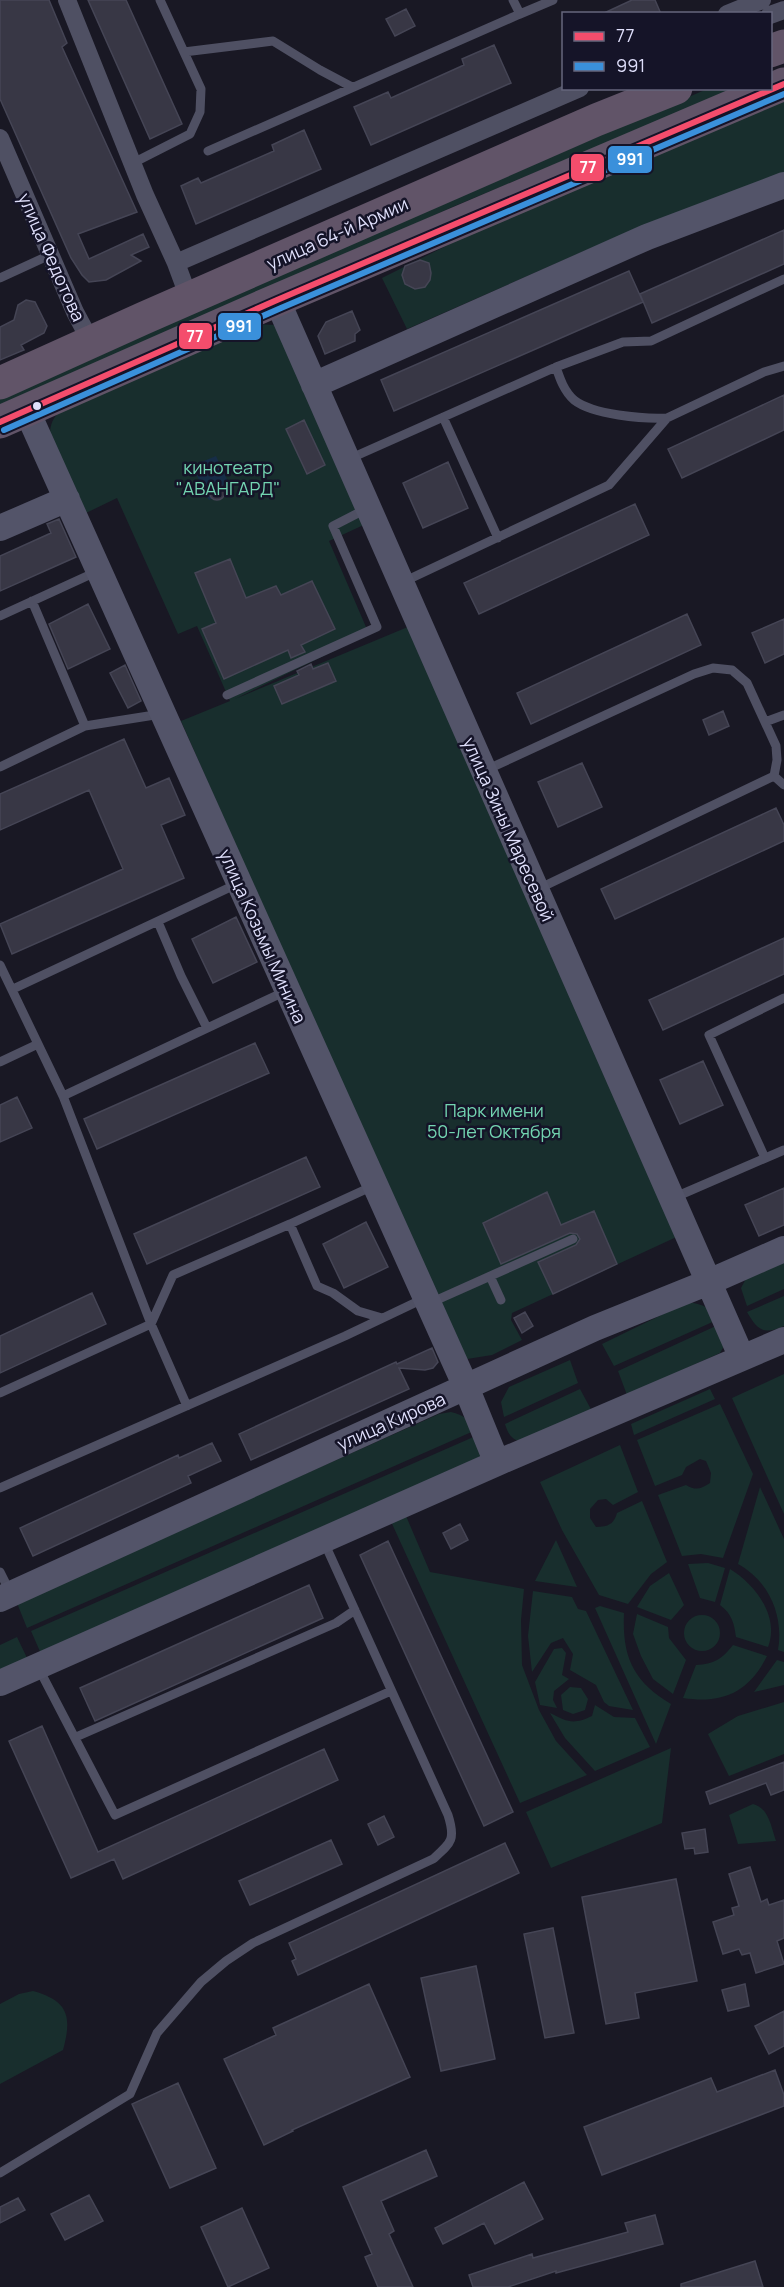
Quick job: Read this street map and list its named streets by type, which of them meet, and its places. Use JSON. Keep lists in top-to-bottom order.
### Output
{
  "streets": {
    "highway": ["улица 64-й Армии"],
    "street": [
      "улица Федотова",
      "улица Зины Маресевой",
      "улица Козьмы Минина",
      "улица Кирова"
    ]
  },
  "crossings": [
    ["улица 64-й Армии", "улица Федотова"],
    ["улица 64-й Армии", "улица Зины Маресевой"],
    ["улица 64-й Армии", "улица Козьмы Минина"],
    ["улица Зины Маресевой", "улица Кирова"],
    ["улица Козьмы Минина", "улица Кирова"]
  ],
  "parks": ["кинотеатр \"АВАНГАРД\"", "Парк имени 50-лет Октября"],
  "lines": ["transit line 77", "transit line 991"],
  "legend": ["77", "991"]
}
